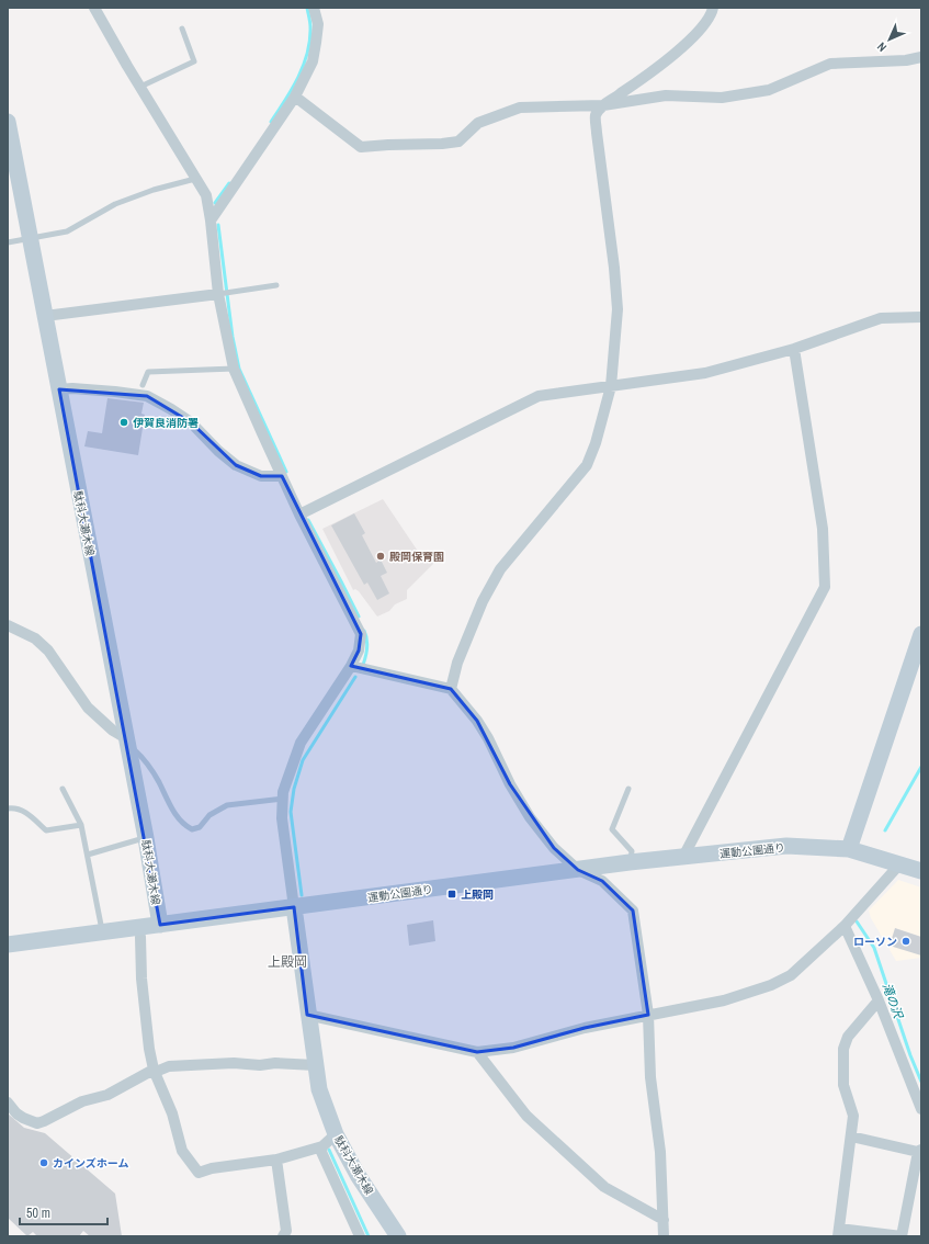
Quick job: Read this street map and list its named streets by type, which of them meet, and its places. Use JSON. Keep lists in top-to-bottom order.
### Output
{
  "streets": {
    "main road": ["駄科大瀬木線", "運動公園通り"]
  },
  "crossings": [
    ["駄科大瀬木線", "運動公園通り"]
  ],
  "districts": ["上殿岡"],
  "water": ["滝の沢"],
  "places": {
    "other": [
      "伊賀良消防署",
      "殿岡保育園",
      "ローソン",
      "カインズホーム"
    ],
    "transit": ["上殿岡"]
  },
  "scale_bar": "50 m",
  "north": "bottom left"
}
